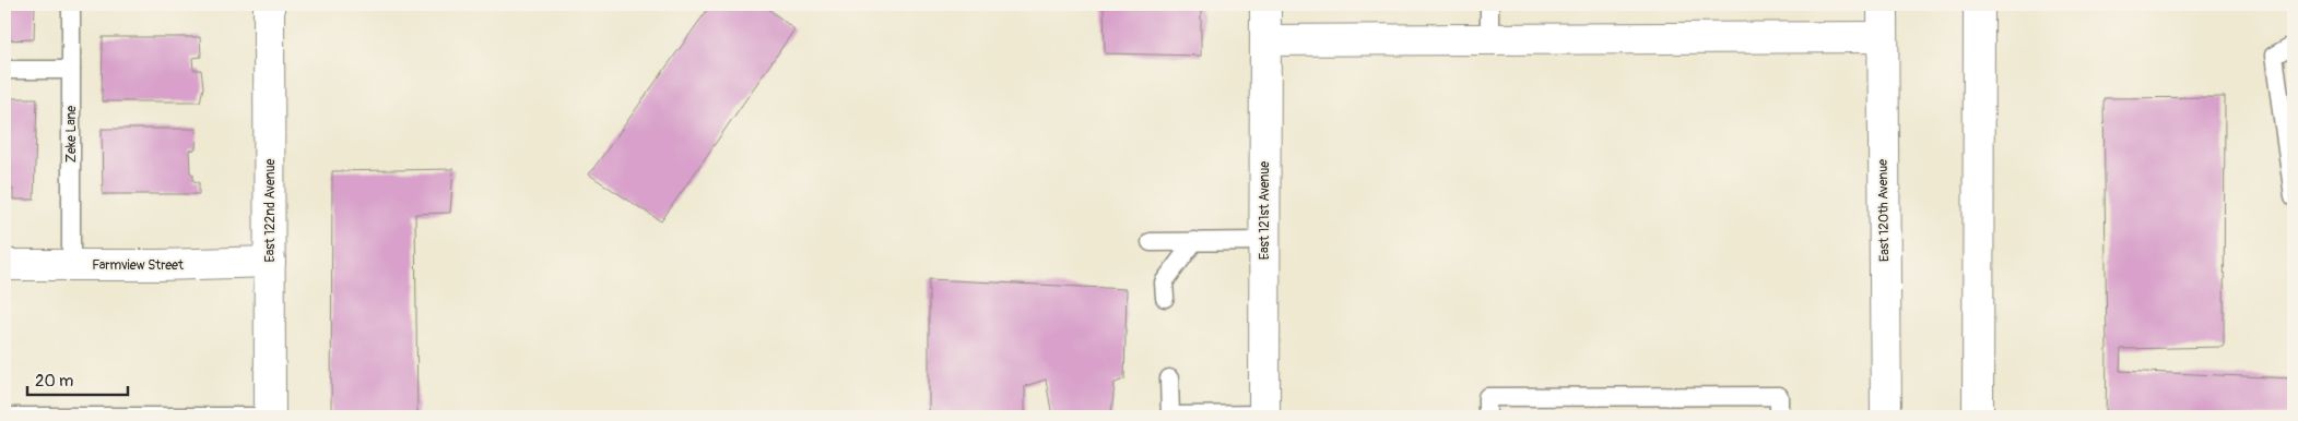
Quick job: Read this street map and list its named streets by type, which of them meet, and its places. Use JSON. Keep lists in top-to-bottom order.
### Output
{
  "streets": {
    "street": [
      "East 122nd Avenue",
      "East 121st Avenue",
      "East 120th Avenue",
      "Farmview Street"
    ],
    "lane": ["Zeke Lane"]
  },
  "crossings": [
    ["Zeke Lane", "Farmview Street"],
    ["East 122nd Avenue", "Farmview Street"]
  ],
  "scale_bar": "20 m"
}
